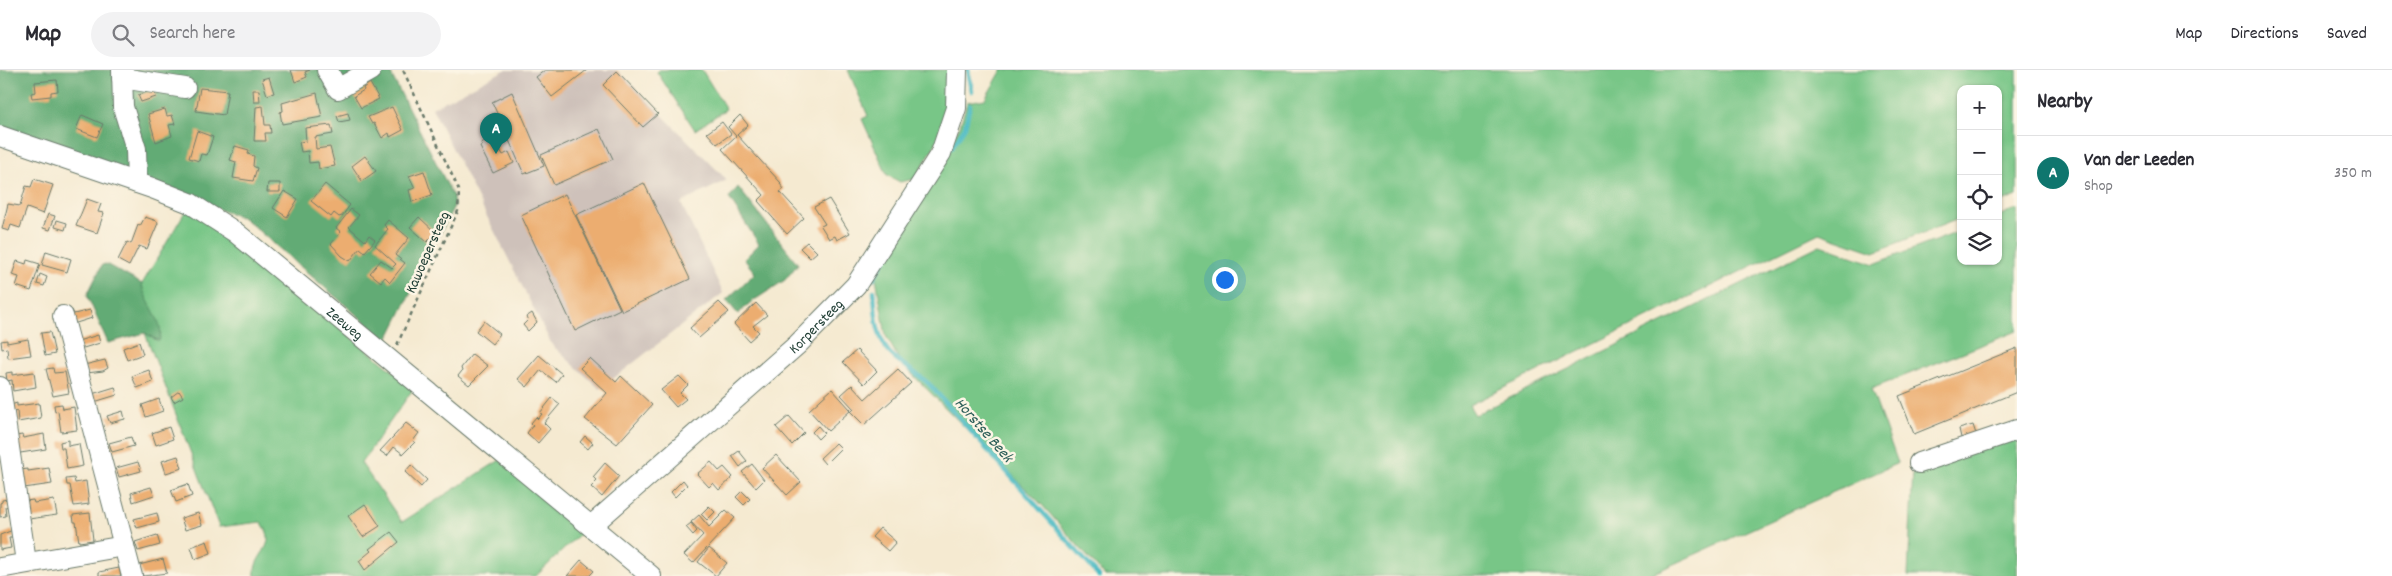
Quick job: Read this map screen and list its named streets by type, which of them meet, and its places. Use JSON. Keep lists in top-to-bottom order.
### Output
{
  "streets": {
    "street": ["Zeeweg", "Korpersteeg"],
    "path": ["Kawoepersteeg"]
  },
  "crossings": [
    ["Kawoepersteeg", "Zeeweg"],
    ["Zeeweg", "Korpersteeg"]
  ],
  "water": ["Horstse Beek"],
  "page": {
    "header": "Map",
    "search": "Search here",
    "nav": ["Map", "Directions", "Saved"],
    "heading": "Nearby",
    "map_buttons": ["+", "−"],
    "pins": "A",
    "list": [
      {
        "mark": "A",
        "name": "Van der Leeden",
        "note": "Shop",
        "value": "350 m"
      }
    ]
  }
}
